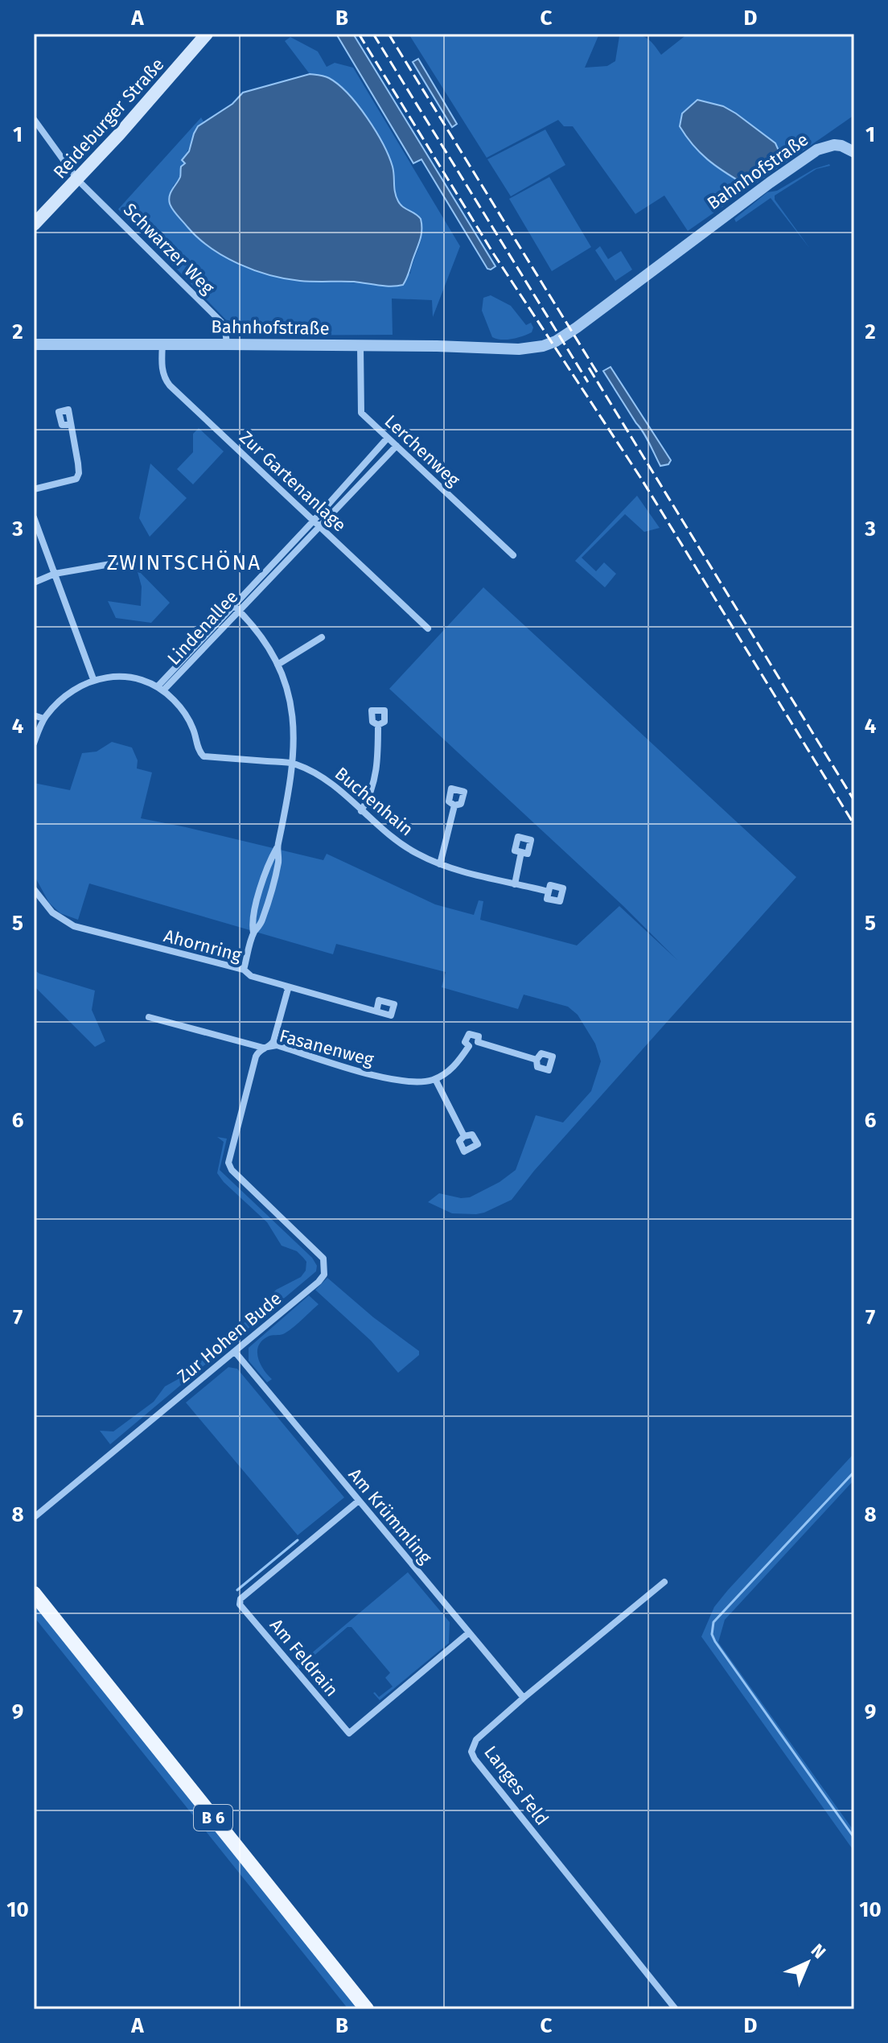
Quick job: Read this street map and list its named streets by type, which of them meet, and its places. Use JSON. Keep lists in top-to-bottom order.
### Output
{
  "streets": {
    "main road": ["Reideburger Straße", "B 6"],
    "street": [
      "Bahnhofstraße",
      "Schwarzer Weg",
      "Lerchenweg",
      "Zur Gartenanlage",
      "Lindenallee",
      "Buchenhain",
      "Ahornring",
      "Fasanenweg",
      "Zur Hohen Bude",
      "Am Krümmling",
      "Am Feldrain",
      "Langes Feld"
    ]
  },
  "crossings": [
    ["Reideburger Straße", "Schwarzer Weg"],
    ["Bahnhofstraße", "Schwarzer Weg"],
    ["Bahnhofstraße", "Lerchenweg"],
    ["Bahnhofstraße", "Zur Gartenanlage"],
    ["Lerchenweg", "Lindenallee"],
    ["Zur Gartenanlage", "Lindenallee"],
    ["Fasanenweg", "Zur Hohen Bude"],
    ["Zur Hohen Bude", "Am Krümmling"],
    ["Am Krümmling", "Am Feldrain"],
    ["Am Krümmling", "Langes Feld"]
  ],
  "districts": ["ZWINTSCHÖNA"],
  "north": "top right",
  "grid": {
    "columns": [
      "A",
      "B",
      "C",
      "D"
    ],
    "rows": [
      "1",
      "2",
      "3",
      "4",
      "5",
      "6",
      "7",
      "8",
      "9",
      "10"
    ]
  }
}
